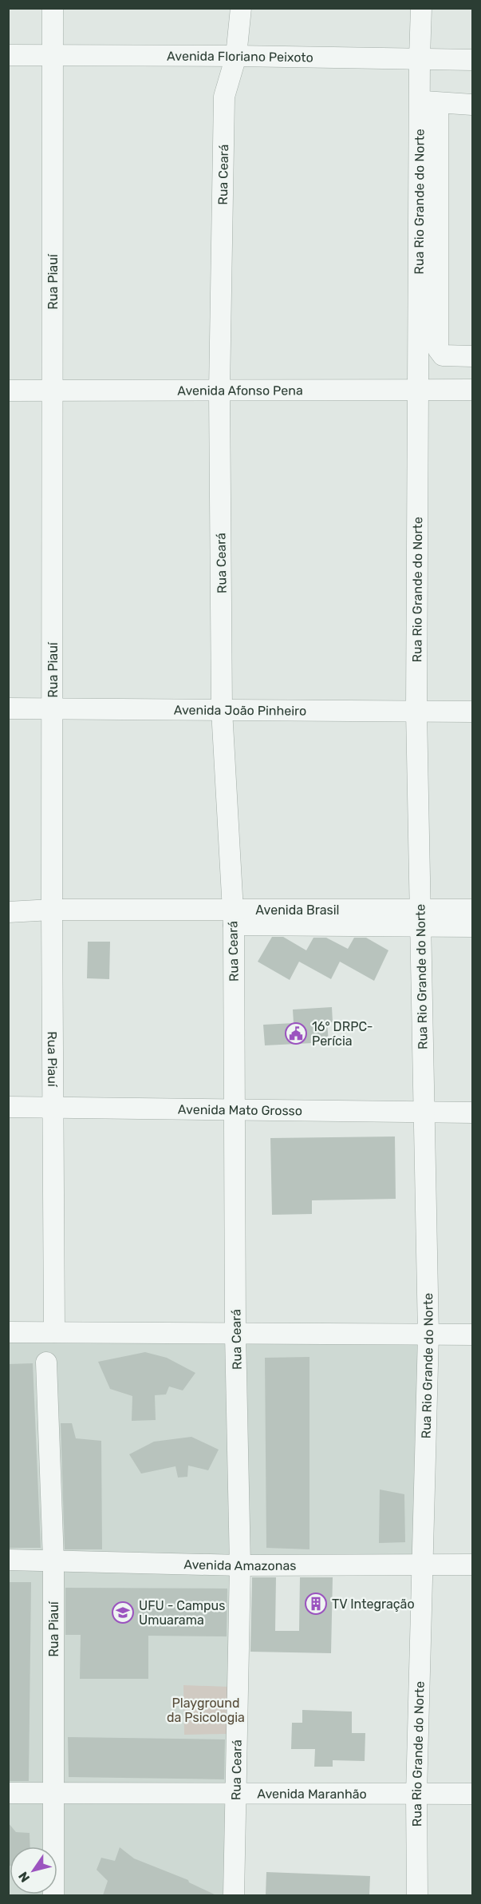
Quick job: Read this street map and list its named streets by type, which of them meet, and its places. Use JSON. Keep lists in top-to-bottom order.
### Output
{
  "streets": {
    "street": [
      "Avenida Floriano Peixoto",
      "Rua Ceará",
      "Rua Rio Grande do Norte",
      "Rua Piauí",
      "Avenida Afonso Pena",
      "Avenida João Pinheiro",
      "Avenida Brasil",
      "Avenida Mato Grosso",
      "Avenida Amazonas",
      "Avenida Maranhão"
    ]
  },
  "crossings": [
    ["Avenida Floriano Peixoto", "Rua Ceará"],
    ["Avenida Floriano Peixoto", "Rua Rio Grande do Norte"],
    ["Avenida Floriano Peixoto", "Rua Piauí"],
    ["Rua Ceará", "Avenida Afonso Pena"],
    ["Rua Ceará", "Avenida João Pinheiro"],
    ["Rua Ceará", "Avenida Brasil"],
    ["Rua Ceará", "Avenida Mato Grosso"],
    ["Rua Ceará", "Avenida Amazonas"],
    ["Rua Ceará", "Avenida Maranhão"],
    ["Rua Rio Grande do Norte", "Avenida Afonso Pena"],
    ["Rua Rio Grande do Norte", "Avenida João Pinheiro"],
    ["Rua Rio Grande do Norte", "Avenida Brasil"],
    ["Rua Rio Grande do Norte", "Avenida Mato Grosso"],
    ["Rua Rio Grande do Norte", "Avenida Amazonas"],
    ["Rua Rio Grande do Norte", "Avenida Maranhão"],
    ["Rua Piauí", "Avenida Afonso Pena"],
    ["Rua Piauí", "Avenida João Pinheiro"],
    ["Rua Piauí", "Avenida Brasil"],
    ["Rua Piauí", "Avenida Mato Grosso"],
    ["Rua Piauí", "Avenida Amazonas"],
    ["Rua Piauí", "Avenida Maranhão"]
  ],
  "parks": ["Playground da Psicologia"],
  "places": {
    "public building": ["16° DRPC- Perícia"],
    "building": ["TV Integração"],
    "school or university": ["UFU - Campus Umuarama"]
  },
  "north": "bottom left"
}
